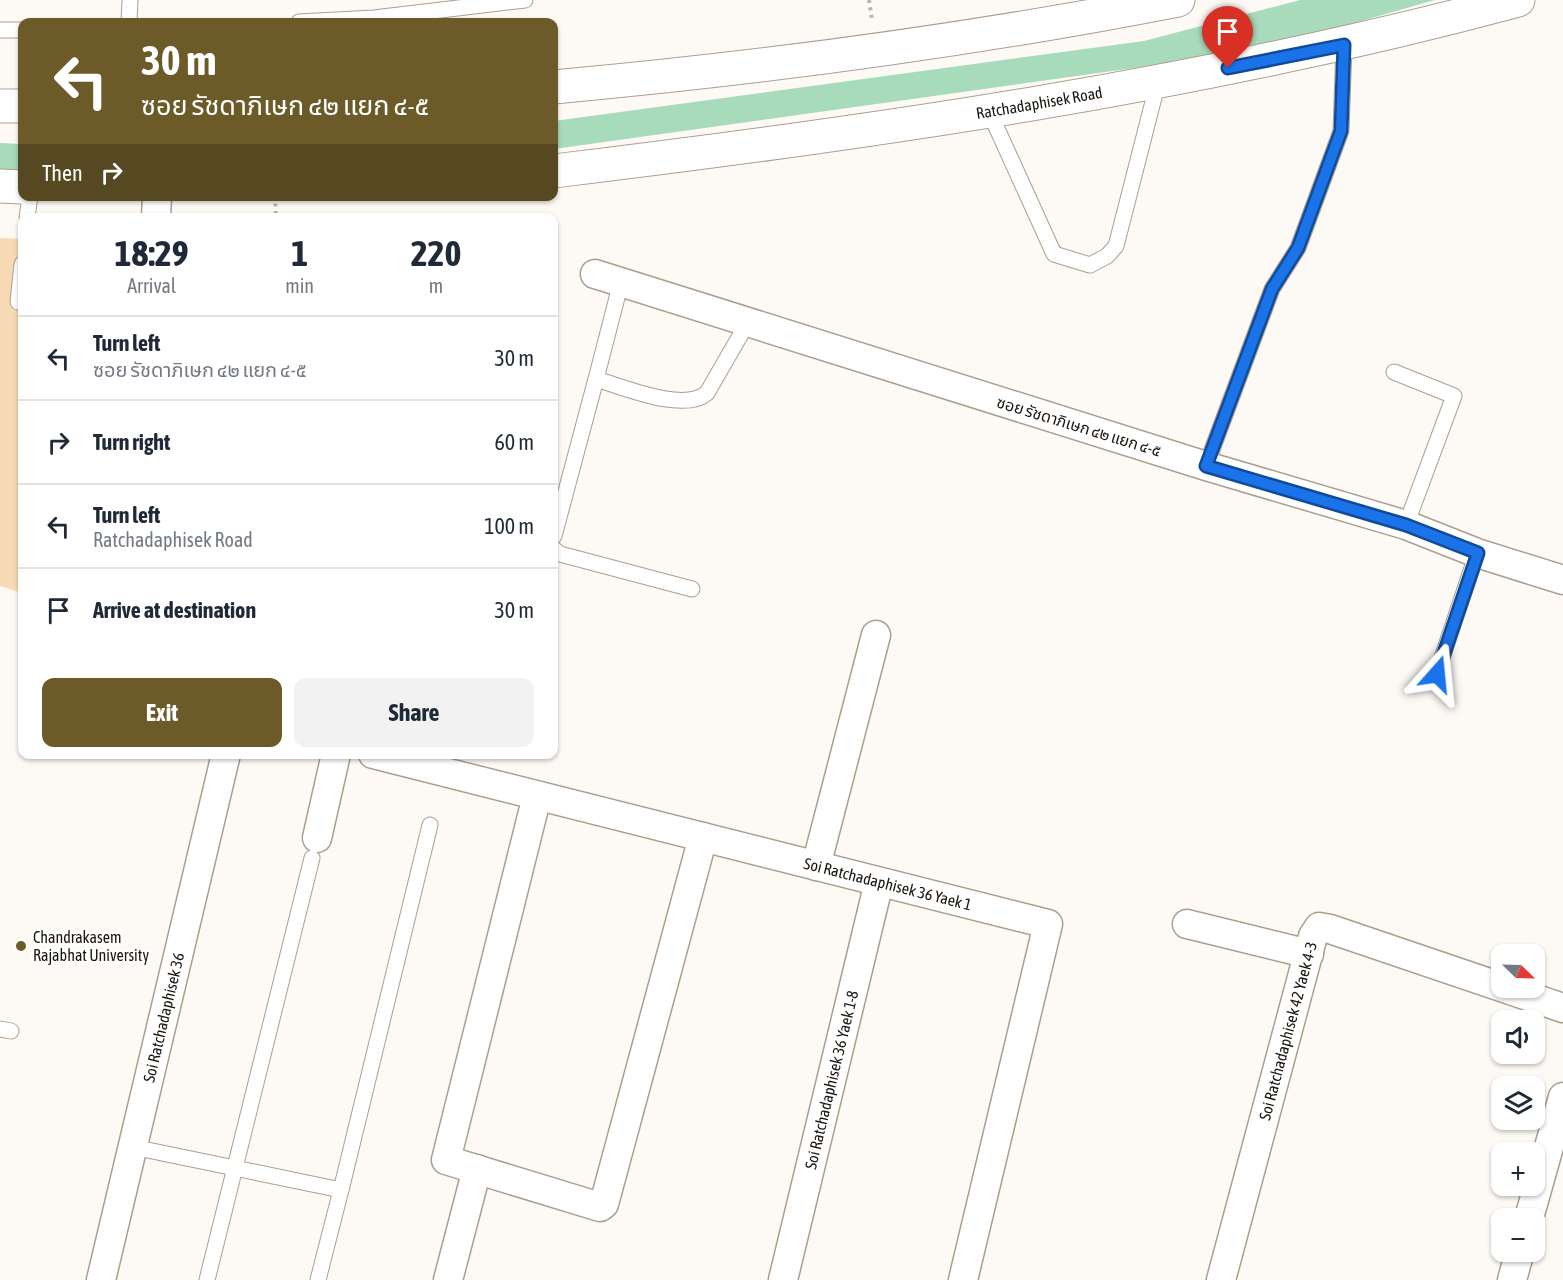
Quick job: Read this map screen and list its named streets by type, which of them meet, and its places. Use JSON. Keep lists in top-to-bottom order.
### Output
{
  "streets": {
    "main road": ["Ratchadaphisek Road"],
    "street": [
      "ซอย รัชดาภิเษก ๔๒ แยก ๔-๕",
      "Soi Ratchadaphisek 36 Yaek 1",
      "Soi Ratchadaphisek 36",
      "Soi Ratchadaphisek 42 Yaek 4-3",
      "Soi Ratchadaphisek 36 Yaek 1-8"
    ]
  },
  "crossings": [
    ["Soi Ratchadaphisek 36 Yaek 1", "Soi Ratchadaphisek 36 Yaek 1-8"]
  ],
  "places": ["Chandrakasem Rajabhat University"],
  "north": "bottom right",
  "page": {
    "turn": ["30 m", "ซอย รัชดาภิเษก ๔๒ แยก ๔-๕"],
    "then": "Then",
    "eta": [
      "18:29",
      "Arrival",
      "1",
      "min",
      "220",
      "m"
    ],
    "list": [
      {
        "name": "Turn left",
        "note": "ซอย รัชดาภิเษก ๔๒ แยก ๔-๕",
        "value": "30 m"
      },
      {
        "name": "Turn right",
        "value": "60 m"
      },
      {
        "name": "Turn left",
        "note": "Ratchadaphisek Road",
        "value": "100 m"
      },
      {
        "name": "Arrive at destination",
        "value": "30 m"
      }
    ],
    "buttons": ["Exit", "Share"],
    "map_buttons": ["+", "−"]
  }
}
